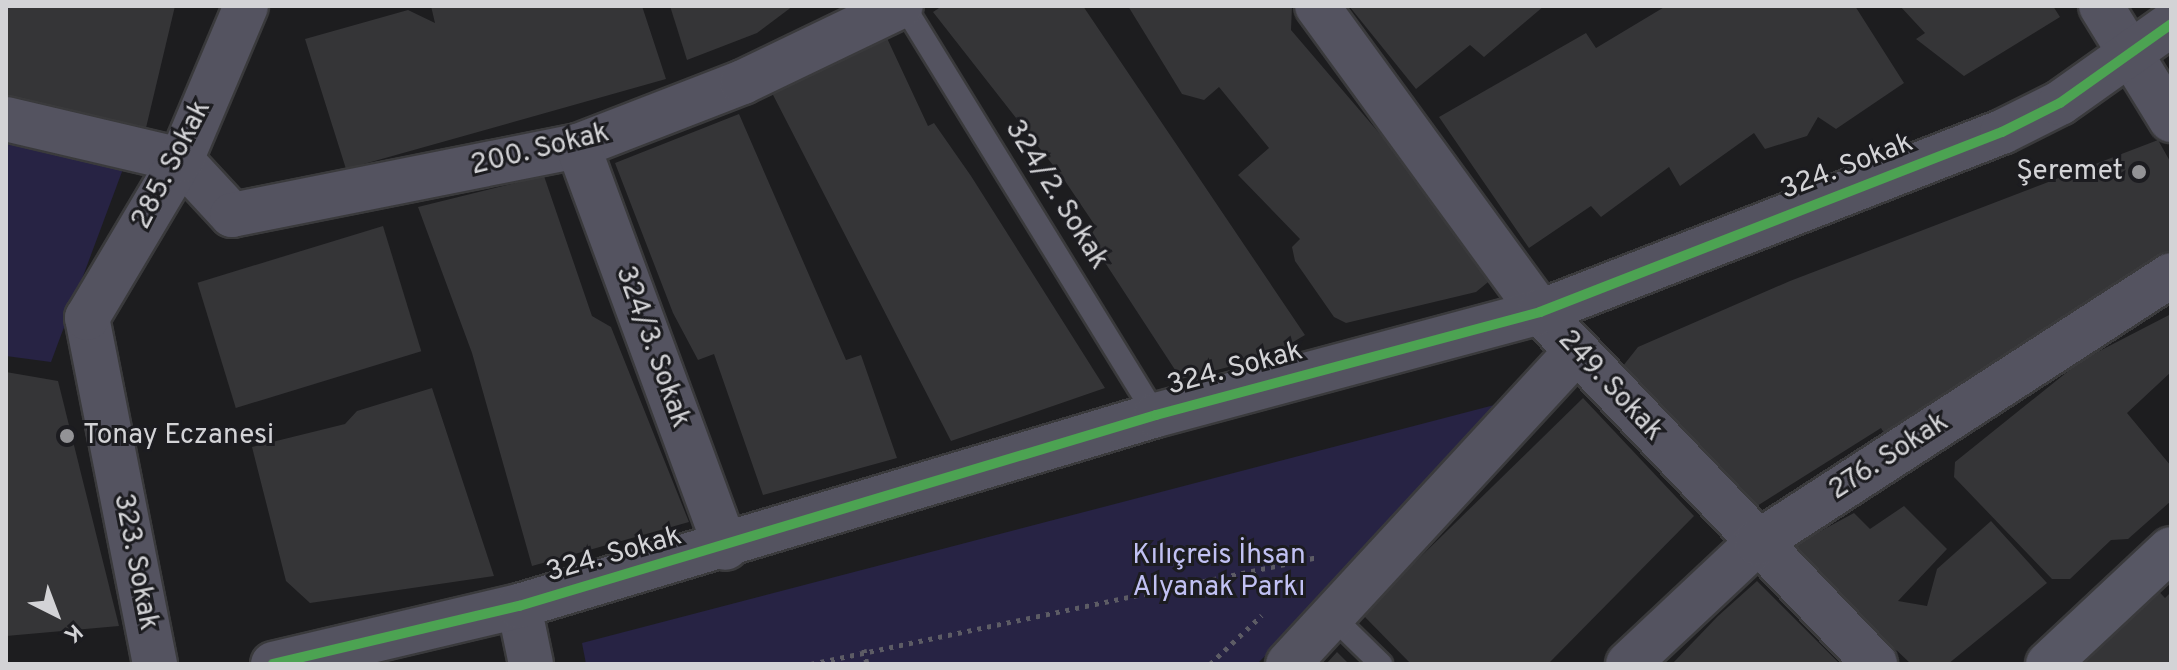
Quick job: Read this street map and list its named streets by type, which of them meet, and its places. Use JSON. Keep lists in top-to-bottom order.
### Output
{
  "streets": {
    "street": [
      "200. Sokak",
      "285. Sokak",
      "324. Sokak",
      "324/3. Sokak",
      "249. Sokak",
      "276. Sokak",
      "323. Sokak"
    ],
    "lane": ["324/2. Sokak"]
  },
  "crossings": [
    ["200. Sokak", "285. Sokak"],
    ["200. Sokak", "324/2. Sokak"],
    ["200. Sokak", "324/3. Sokak"],
    ["285. Sokak", "323. Sokak"],
    ["324. Sokak", "324/2. Sokak"],
    ["324. Sokak", "324/3. Sokak"],
    ["324. Sokak", "249. Sokak"],
    ["249. Sokak", "276. Sokak"]
  ],
  "parks": ["Kılıçreis İhsan Alyanak Parkı"],
  "places": ["Şeremet", "Tonay Eczanesi"],
  "north": "bottom right"
}
